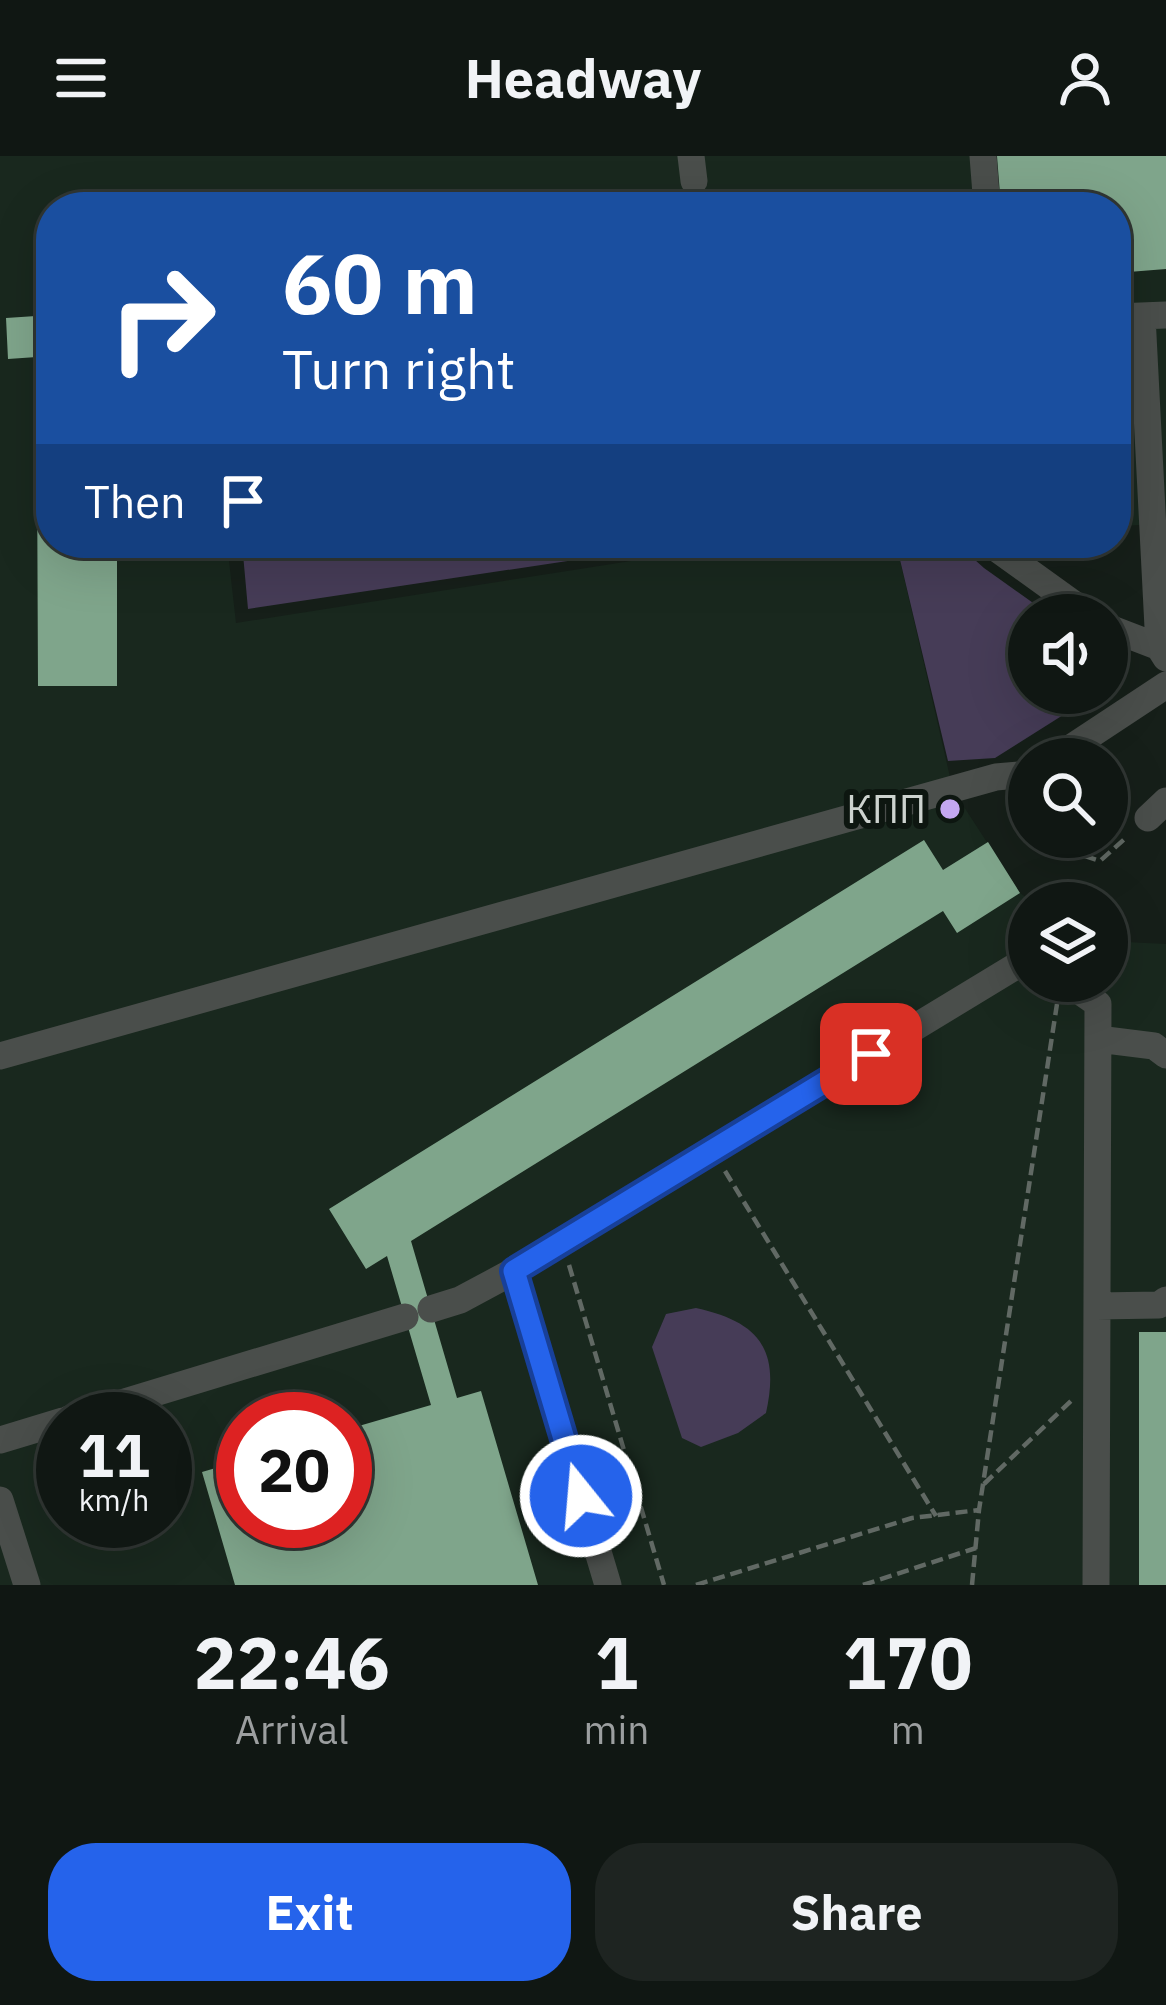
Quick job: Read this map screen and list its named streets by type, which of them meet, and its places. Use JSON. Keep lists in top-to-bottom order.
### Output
{
  "places": ["КПП"],
  "page": {
    "header": "Headway",
    "turn": ["60 m", "Turn right"],
    "then": "Then",
    "speed": "11 km/h",
    "limit": "20",
    "eta": [
      "22:46",
      "Arrival",
      "1",
      "min",
      "170",
      "m"
    ],
    "buttons": ["Exit", "Share"]
  }
}
